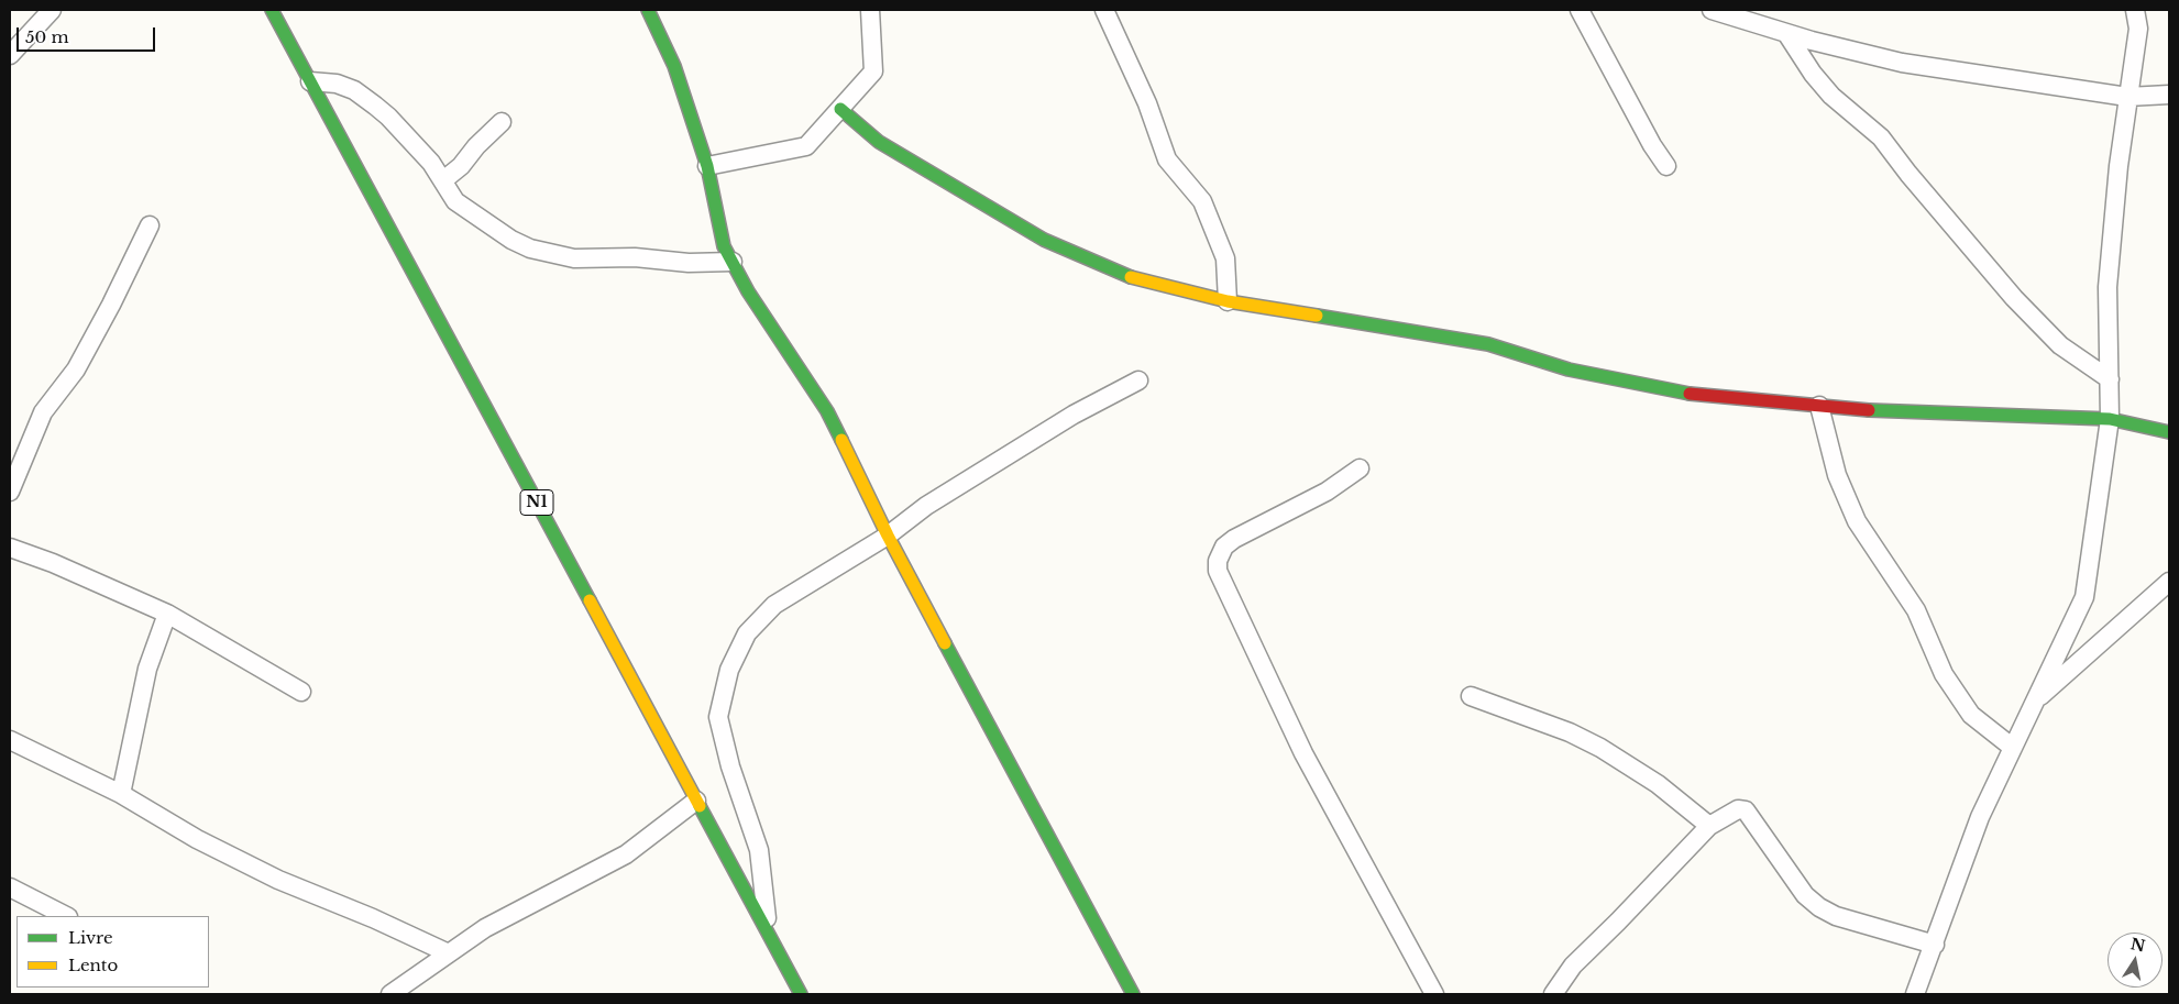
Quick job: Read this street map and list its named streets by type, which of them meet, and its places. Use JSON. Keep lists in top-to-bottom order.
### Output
{
  "streets": {
    "main road": ["N1"]
  },
  "legend": ["Livre", "Lento"],
  "scale_bar": "50 m",
  "north": "top"
}
